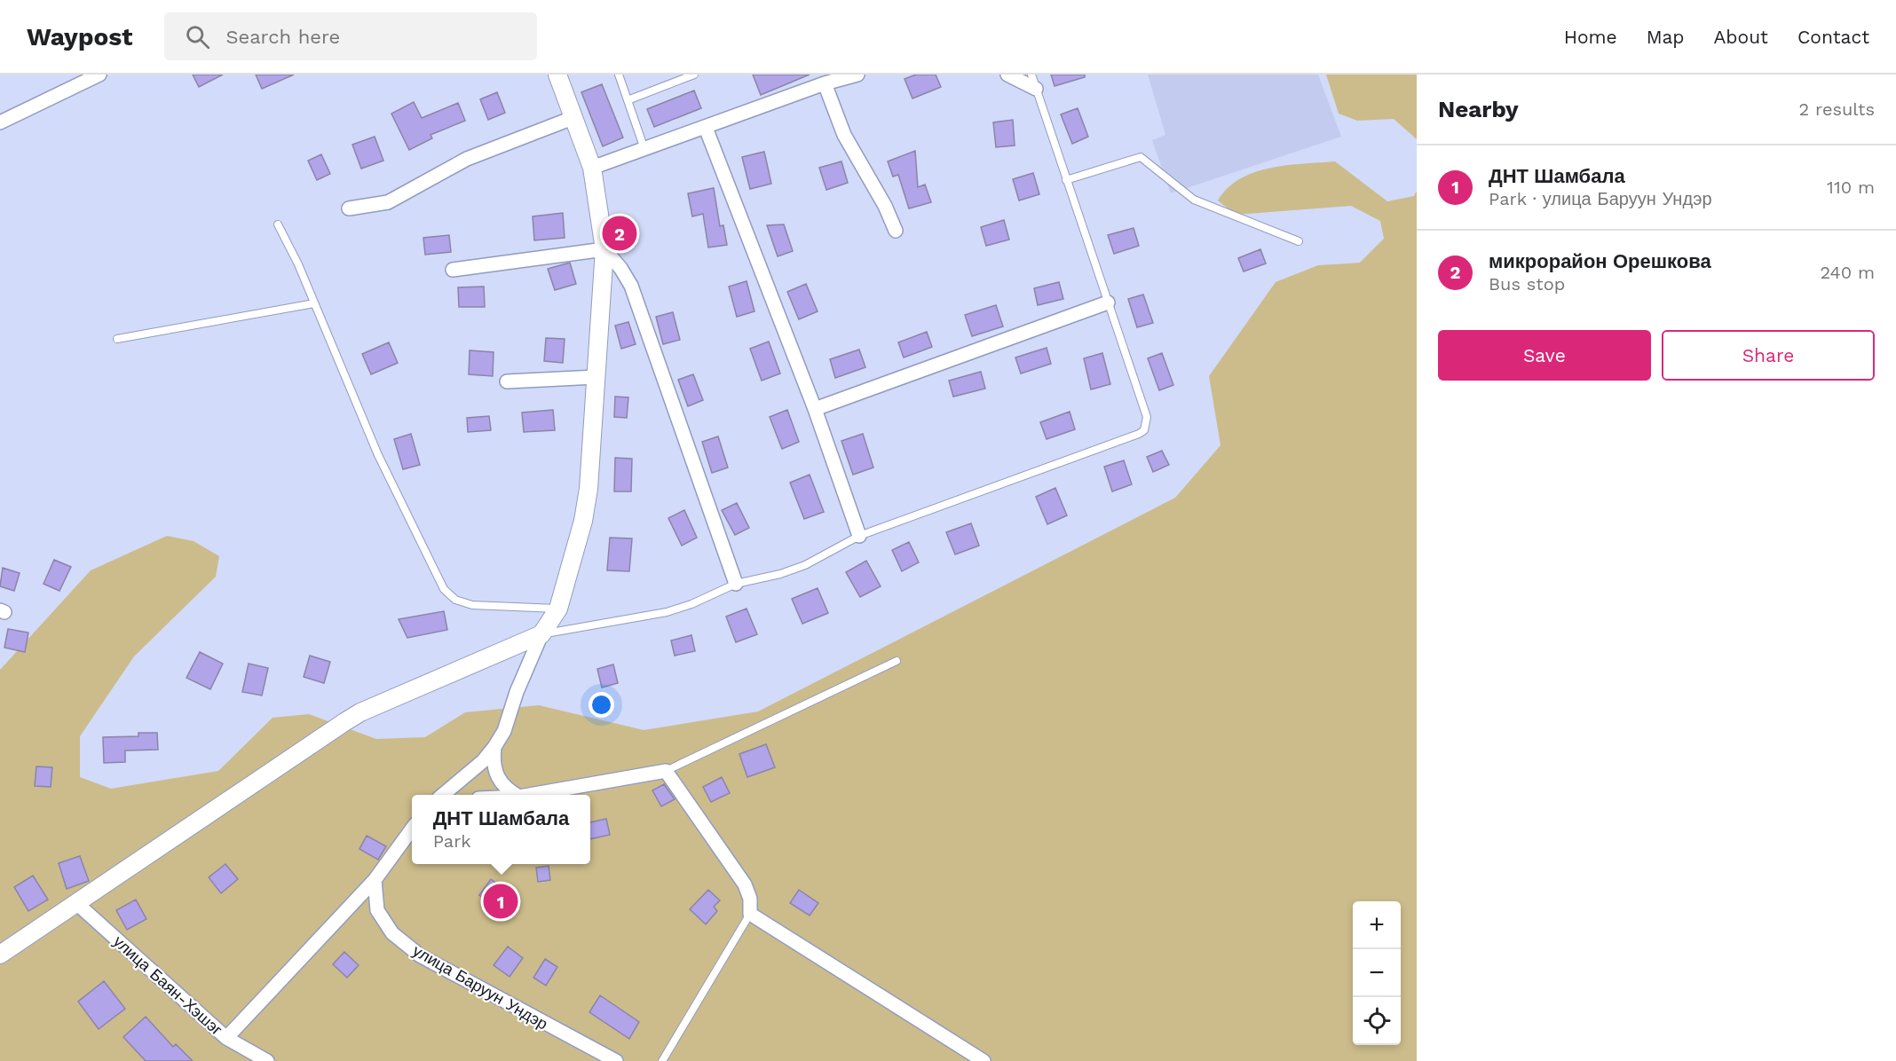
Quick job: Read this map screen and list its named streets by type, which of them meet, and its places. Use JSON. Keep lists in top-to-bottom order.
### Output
{
  "streets": {
    "street": ["улица Баян-Хэшэг", "улица Баруун Ундэр"]
  },
  "page": {
    "header": "Waypost",
    "search": "Search here",
    "nav": [
      "Home",
      "Map",
      "About",
      "Contact"
    ],
    "heading": ["Nearby", "2 results"],
    "list": [
      {
        "mark": "1",
        "name": "ДНТ Шамбала",
        "note": "Park · улица Баруун Ундэр",
        "value": "110 m"
      },
      {
        "mark": "2",
        "name": "микрорайон Орешкова",
        "note": "Bus stop",
        "value": "240 m"
      }
    ],
    "pins": ["2", "1"],
    "buttons": ["Save", "Share"],
    "popup": ["ДНТ Шамбала", "Park"],
    "map_buttons": ["+", "−"]
  }
}
